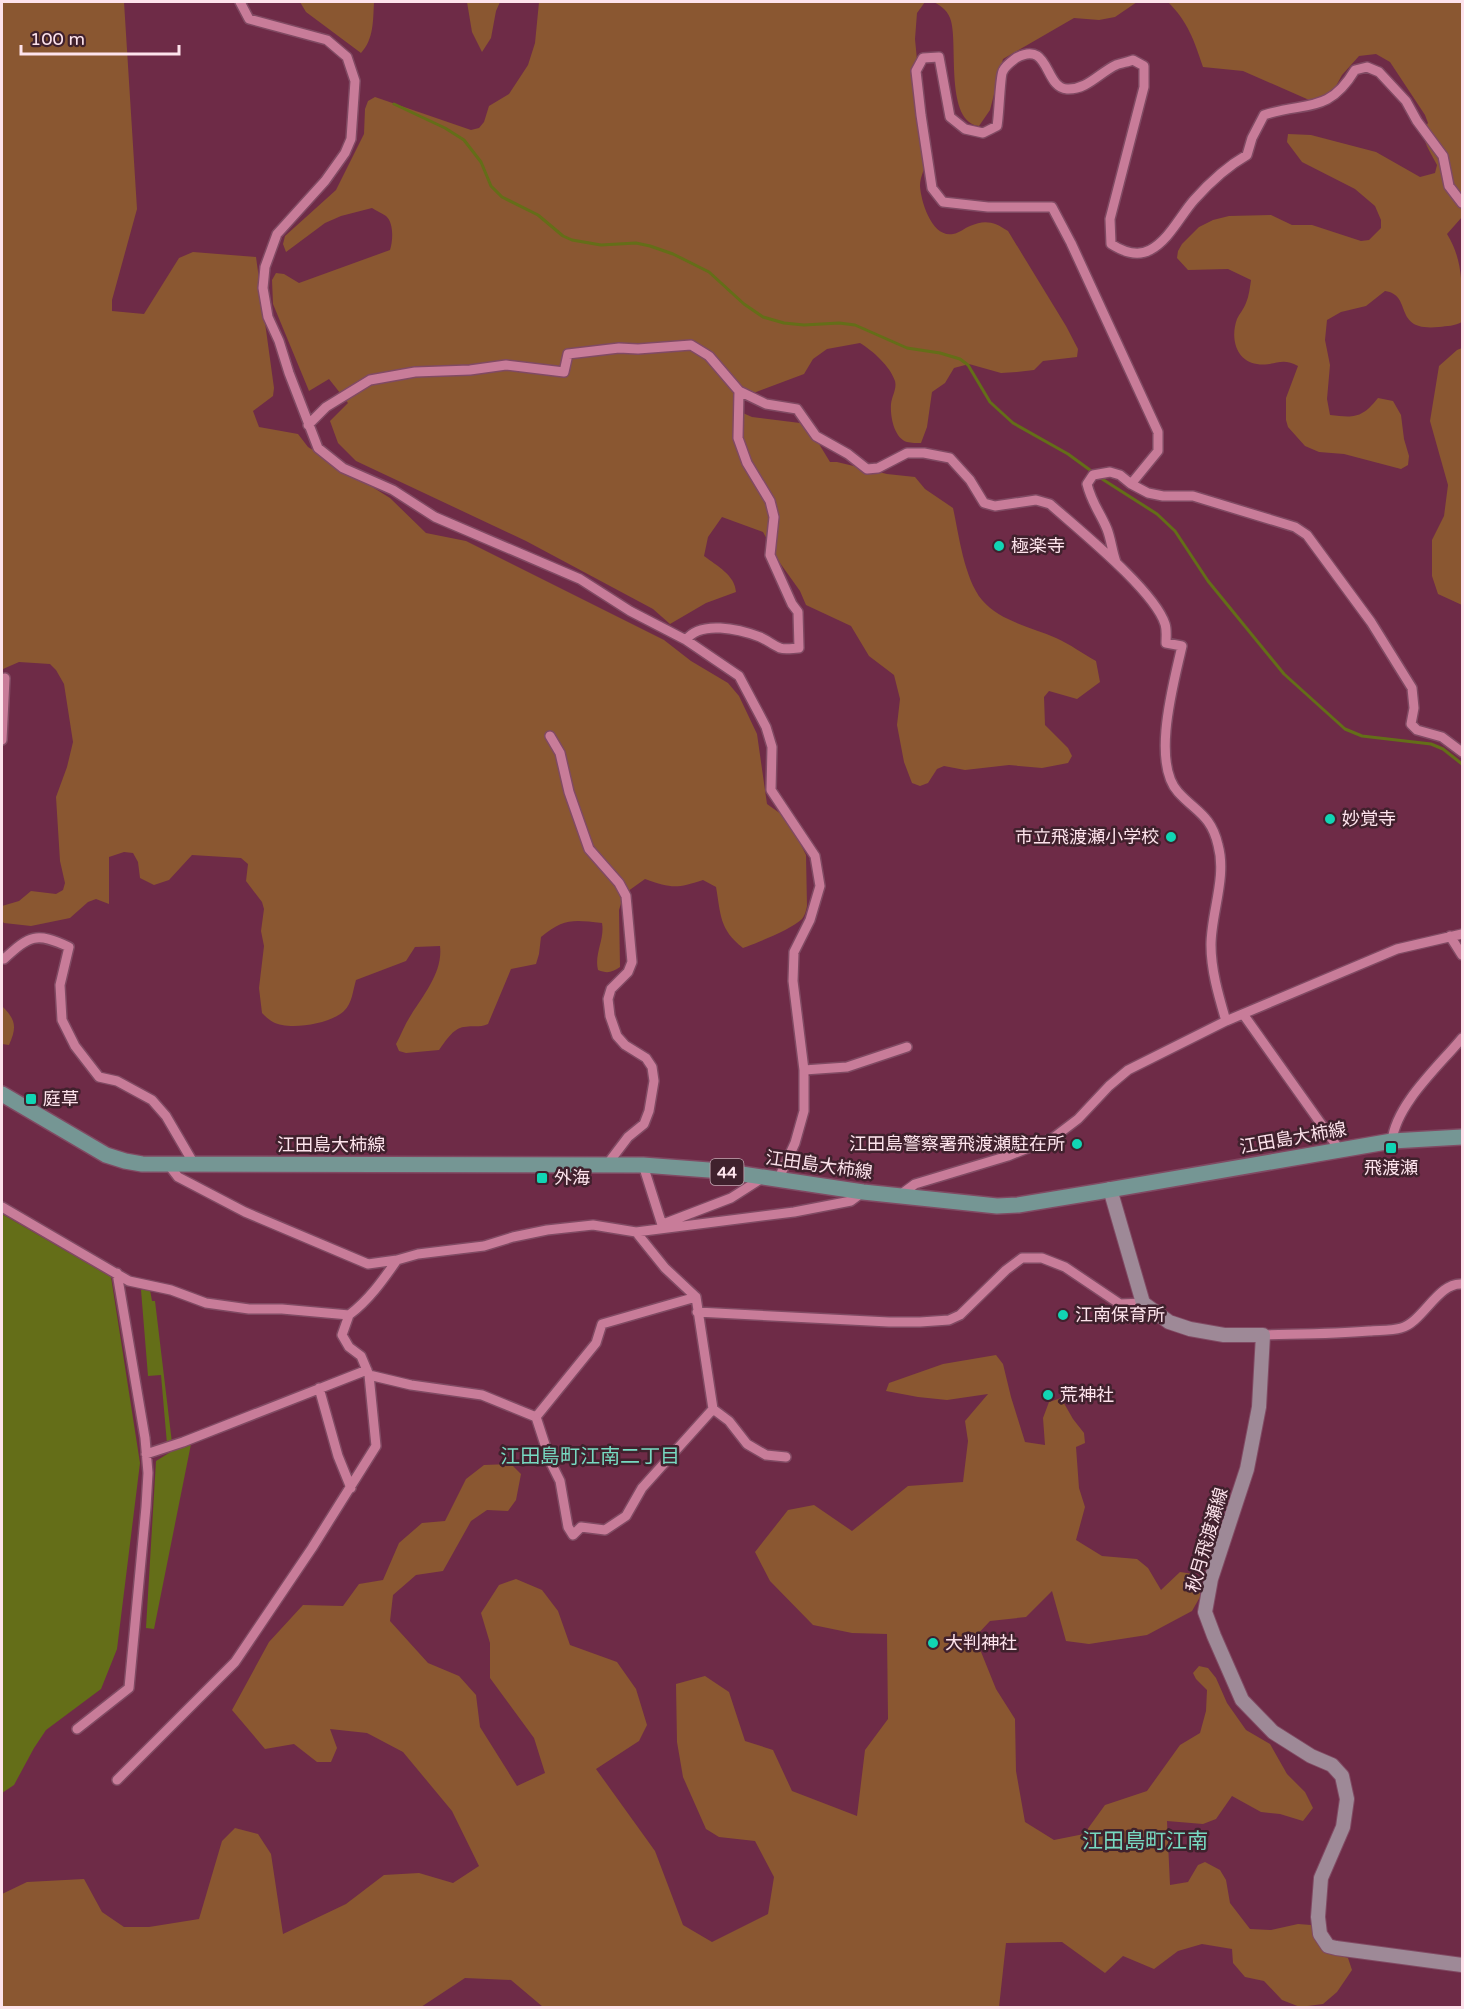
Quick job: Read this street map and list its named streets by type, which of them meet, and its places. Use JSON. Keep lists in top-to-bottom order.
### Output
{
  "streets": {
    "main road": ["江田島大柿線", "44", "秋月飛渡瀬線"]
  },
  "districts": ["江田島町江南二丁目", "江田島町江南"],
  "places": {
    "other": [
      "極楽寺",
      "妙覚寺",
      "市立飛渡瀬小学校",
      "江田島警察署飛渡瀬駐在所",
      "江南保育所",
      "荒神社",
      "大判神社"
    ],
    "transit": ["庭草", "飛渡瀬", "外海"]
  },
  "scale_bar": "100 m"
}
